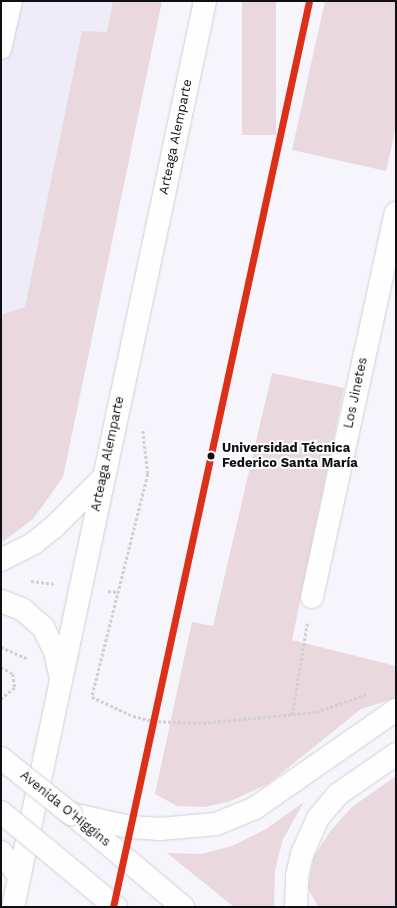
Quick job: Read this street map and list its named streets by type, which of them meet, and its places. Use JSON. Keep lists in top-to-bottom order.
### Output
{
  "streets": {
    "main road": ["Arteaga Alemparte", "Los Jinetes", "Avenida O'Higgins"]
  },
  "places": ["Universidad Técnica Federico Santa María"]
}
